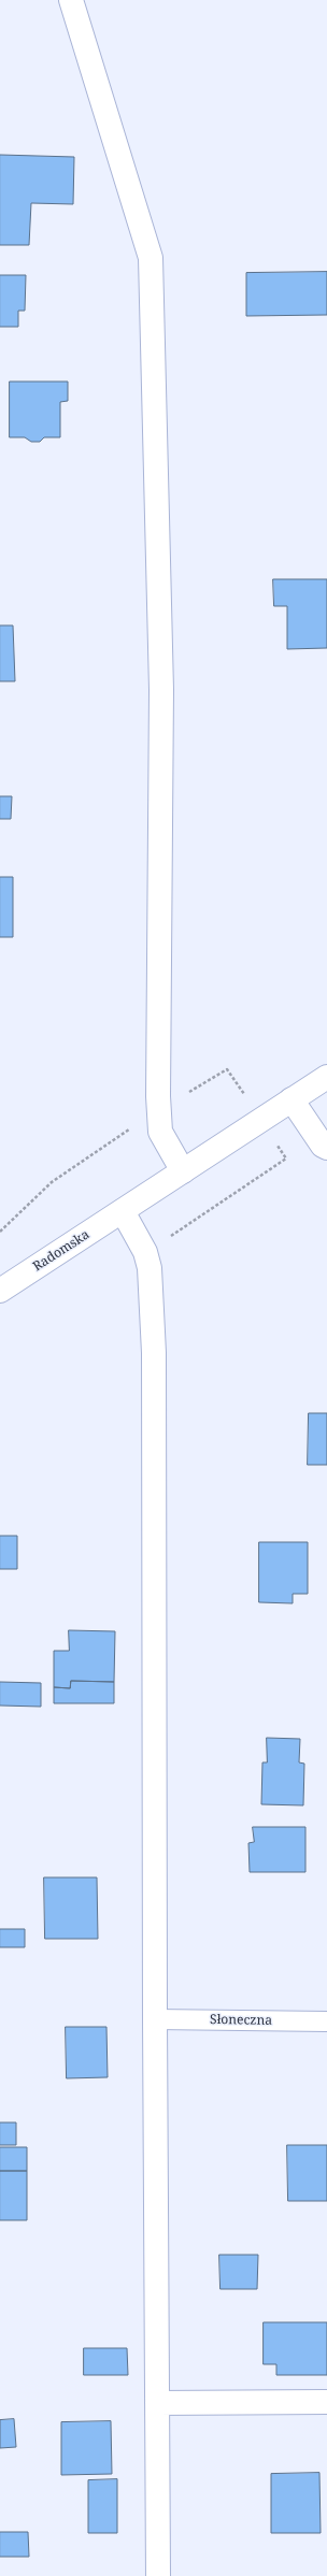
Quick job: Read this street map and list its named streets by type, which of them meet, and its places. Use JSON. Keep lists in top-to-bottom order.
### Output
{
  "streets": {
    "street": ["Radomska"],
    "lane": ["Słoneczna"]
  }
}
